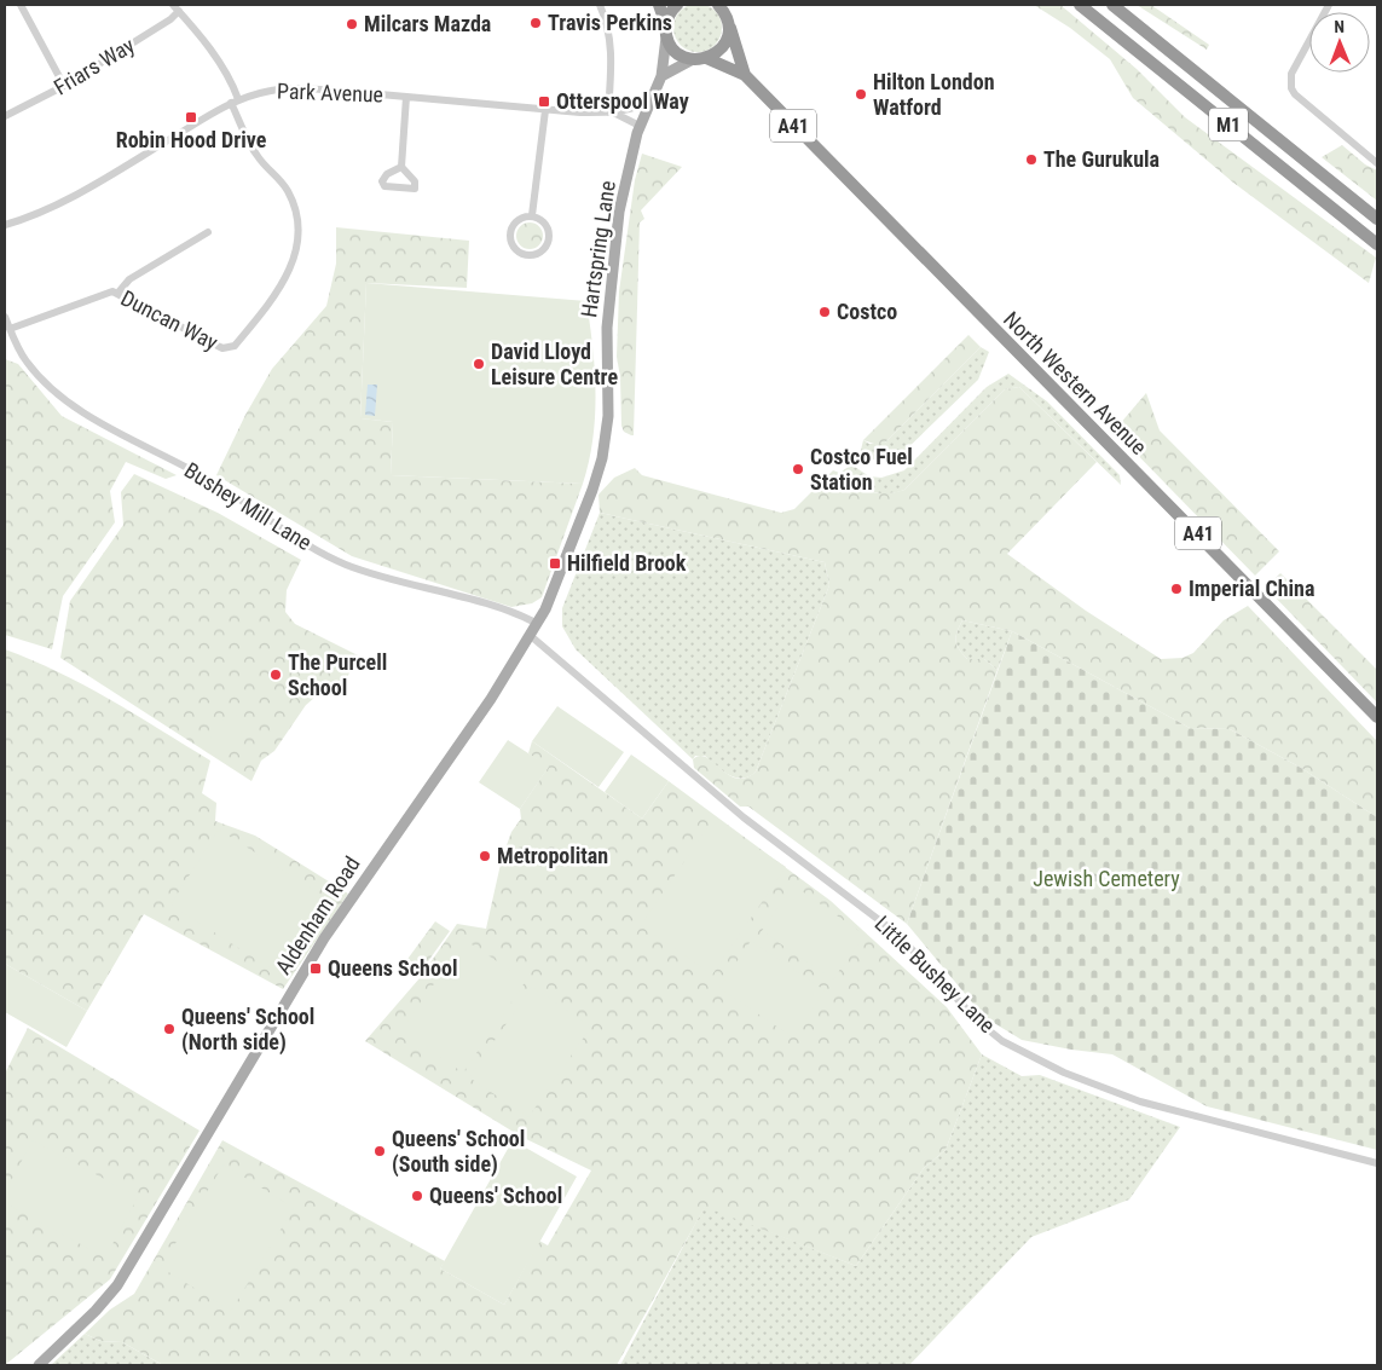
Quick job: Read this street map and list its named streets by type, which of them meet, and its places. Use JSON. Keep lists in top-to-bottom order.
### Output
{
  "streets": {
    "highway": ["M1", "A41", "North Western Avenue"],
    "main road": ["Hartspring Lane", "Aldenham Road"],
    "street": [
      "Friars Way",
      "Park Avenue",
      "Duncan Way",
      "Bushey Mill Lane",
      "Little Bushey Lane"
    ]
  },
  "crossings": [
    ["Park Avenue", "Hartspring Lane"],
    ["Park Avenue", "Duncan Way"],
    ["Hartspring Lane", "North Western Avenue"],
    ["Hartspring Lane", "Bushey Mill Lane"],
    ["Hartspring Lane", "Aldenham Road"],
    ["Hartspring Lane", "Little Bushey Lane"],
    ["Duncan Way", "Bushey Mill Lane"],
    ["Aldenham Road", "Little Bushey Lane"]
  ],
  "parks": ["Jewish Cemetery"],
  "places": {
    "other": [
      "Travis Perkins",
      "Milcars Mazda",
      "Hilton London Watford",
      "The Gurukula",
      "Costco",
      "David Lloyd Leisure Centre",
      "Costco Fuel Station",
      "Imperial China",
      "The Purcell School",
      "Metropolitan",
      "Queens' School (North side)",
      "Queens' School (South side)",
      "Queens' School"
    ],
    "transit": [
      "Otterspool Way",
      "Robin Hood Drive",
      "Hilfield Brook",
      "Queens School"
    ]
  },
  "north": "top"
}
